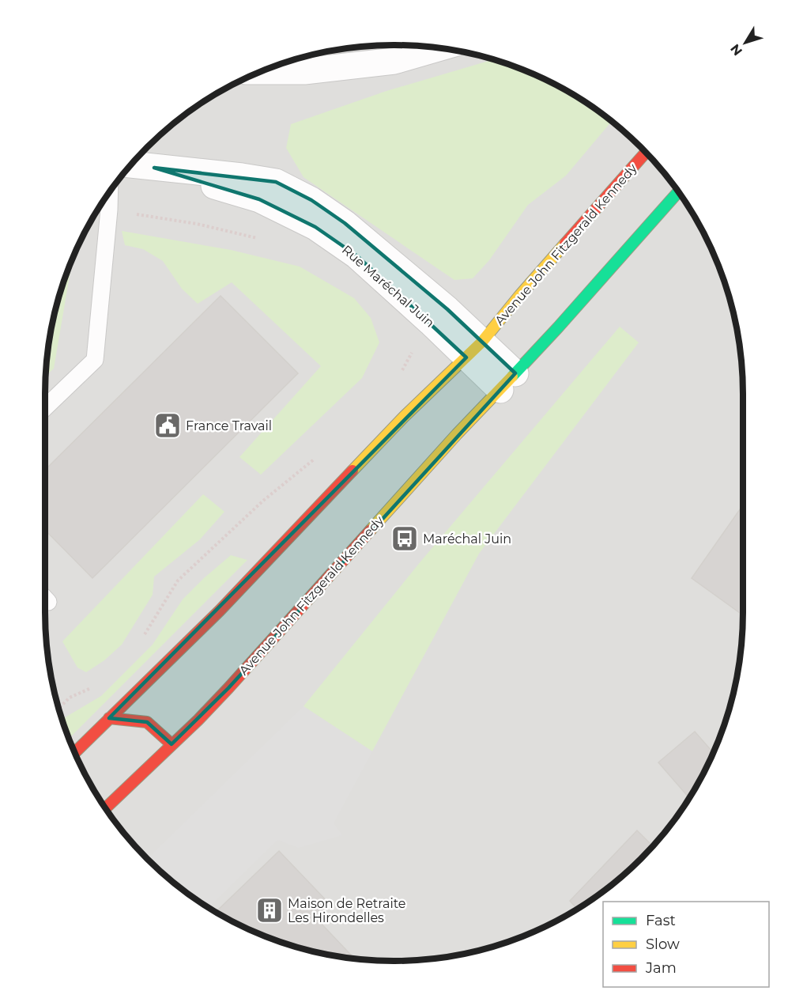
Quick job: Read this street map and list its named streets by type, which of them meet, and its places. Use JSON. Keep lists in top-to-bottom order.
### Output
{
  "streets": {
    "main road": ["Avenue John Fitzgerald Kennedy"],
    "street": ["Rue Maréchal Juin"]
  },
  "crossings": [
    ["Avenue John Fitzgerald Kennedy", "Rue Maréchal Juin"]
  ],
  "places": {
    "public building": ["France Travail"],
    "bus stop": ["Maréchal Juin"],
    "building": ["Maison de Retraite Les Hirondelles"]
  },
  "legend": ["Fast", "Slow", "Jam"],
  "north": "bottom left"
}
